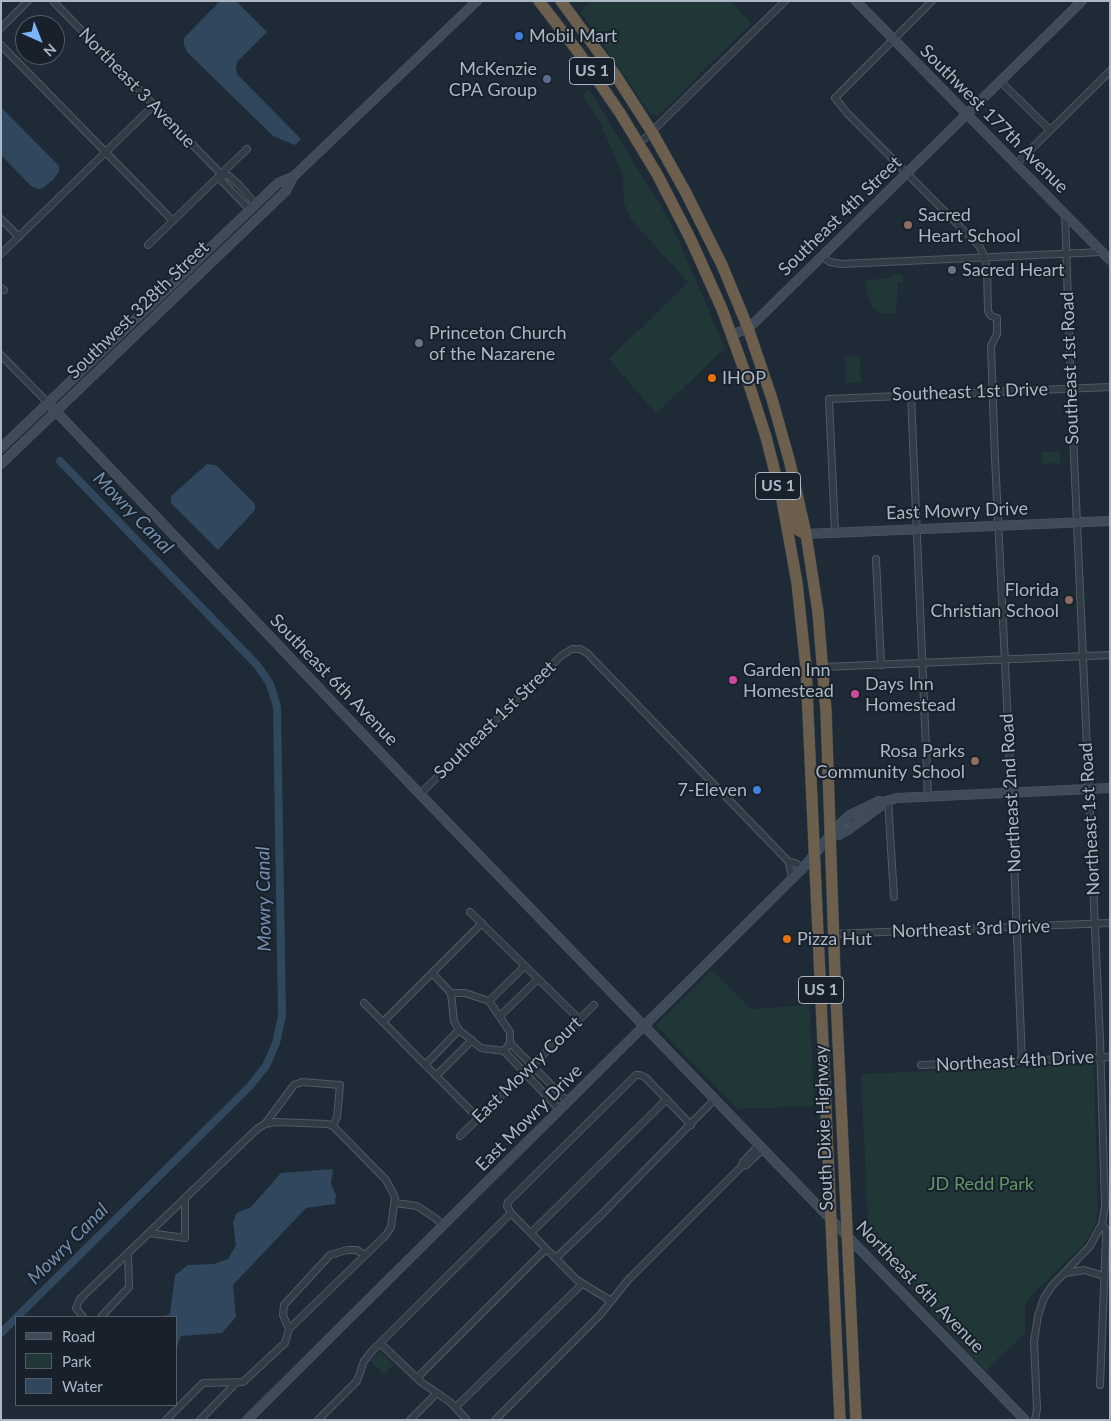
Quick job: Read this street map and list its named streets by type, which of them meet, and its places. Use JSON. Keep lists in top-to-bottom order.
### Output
{
  "streets": {
    "highway": ["US 1", "South Dixie Highway"],
    "street": [
      "Northeast 3 Avenue",
      "Southwest 177th Avenue",
      "Southeast 4th Street",
      "Southwest 328th Street",
      "Southeast 1st Road",
      "Southeast 1st Drive",
      "East Mowry Drive",
      "Southeast 6th Avenue",
      "Southeast 1st Street",
      "Northeast 2nd Road",
      "Northeast 1st Road",
      "Northeast 3rd Drive",
      "Northeast 4th Drive",
      "East Mowry Court",
      "Northeast 6th Avenue"
    ]
  },
  "crossings": [
    ["US 1", "Southeast 4th Street"],
    ["US 1", "East Mowry Drive"],
    ["US 1", "South Dixie Highway"],
    ["Northeast 3 Avenue", "Southwest 328th Street"],
    ["Southwest 177th Avenue", "Southeast 4th Street"],
    ["Southwest 177th Avenue", "Southeast 1st Road"],
    ["Southwest 328th Street", "Southeast 6th Avenue"],
    ["Southeast 1st Road", "Southeast 1st Drive"],
    ["Southeast 1st Road", "East Mowry Drive"],
    ["Southeast 1st Road", "Northeast 1st Road"],
    ["Southeast 1st Drive", "East Mowry Drive"],
    ["Southeast 1st Drive", "Northeast 2nd Road"],
    ["East Mowry Drive", "Southeast 6th Avenue"],
    ["East Mowry Drive", "Northeast 2nd Road"],
    ["East Mowry Drive", "Northeast 1st Road"],
    ["East Mowry Drive", "South Dixie Highway"],
    ["East Mowry Drive", "Northeast 6th Avenue"],
    ["Southeast 6th Avenue", "Southeast 1st Street"],
    ["Southeast 6th Avenue", "Northeast 6th Avenue"],
    ["Northeast 2nd Road", "Northeast 3rd Drive"],
    ["Northeast 2nd Road", "Northeast 4th Drive"],
    ["Northeast 1st Road", "Northeast 3rd Drive"],
    ["Northeast 1st Road", "Northeast 4th Drive"],
    ["Northeast 3rd Drive", "South Dixie Highway"],
    ["South Dixie Highway", "Northeast 6th Avenue"]
  ],
  "water": ["Mowry Canal"],
  "parks": ["JD Redd Park"],
  "places": [
    "Mobil Mart",
    "McKenzie CPA Group",
    "Sacred Heart School",
    "Sacred Heart",
    "Princeton Church of the Nazarene",
    "IHOP",
    "Florida Christian School",
    "Garden Inn Homestead",
    "Days Inn Homestead",
    "Rosa Parks Community School",
    "7-Eleven",
    "Pizza Hut"
  ],
  "legend": ["Road", "Park", "Water"],
  "north": "bottom right"
}
